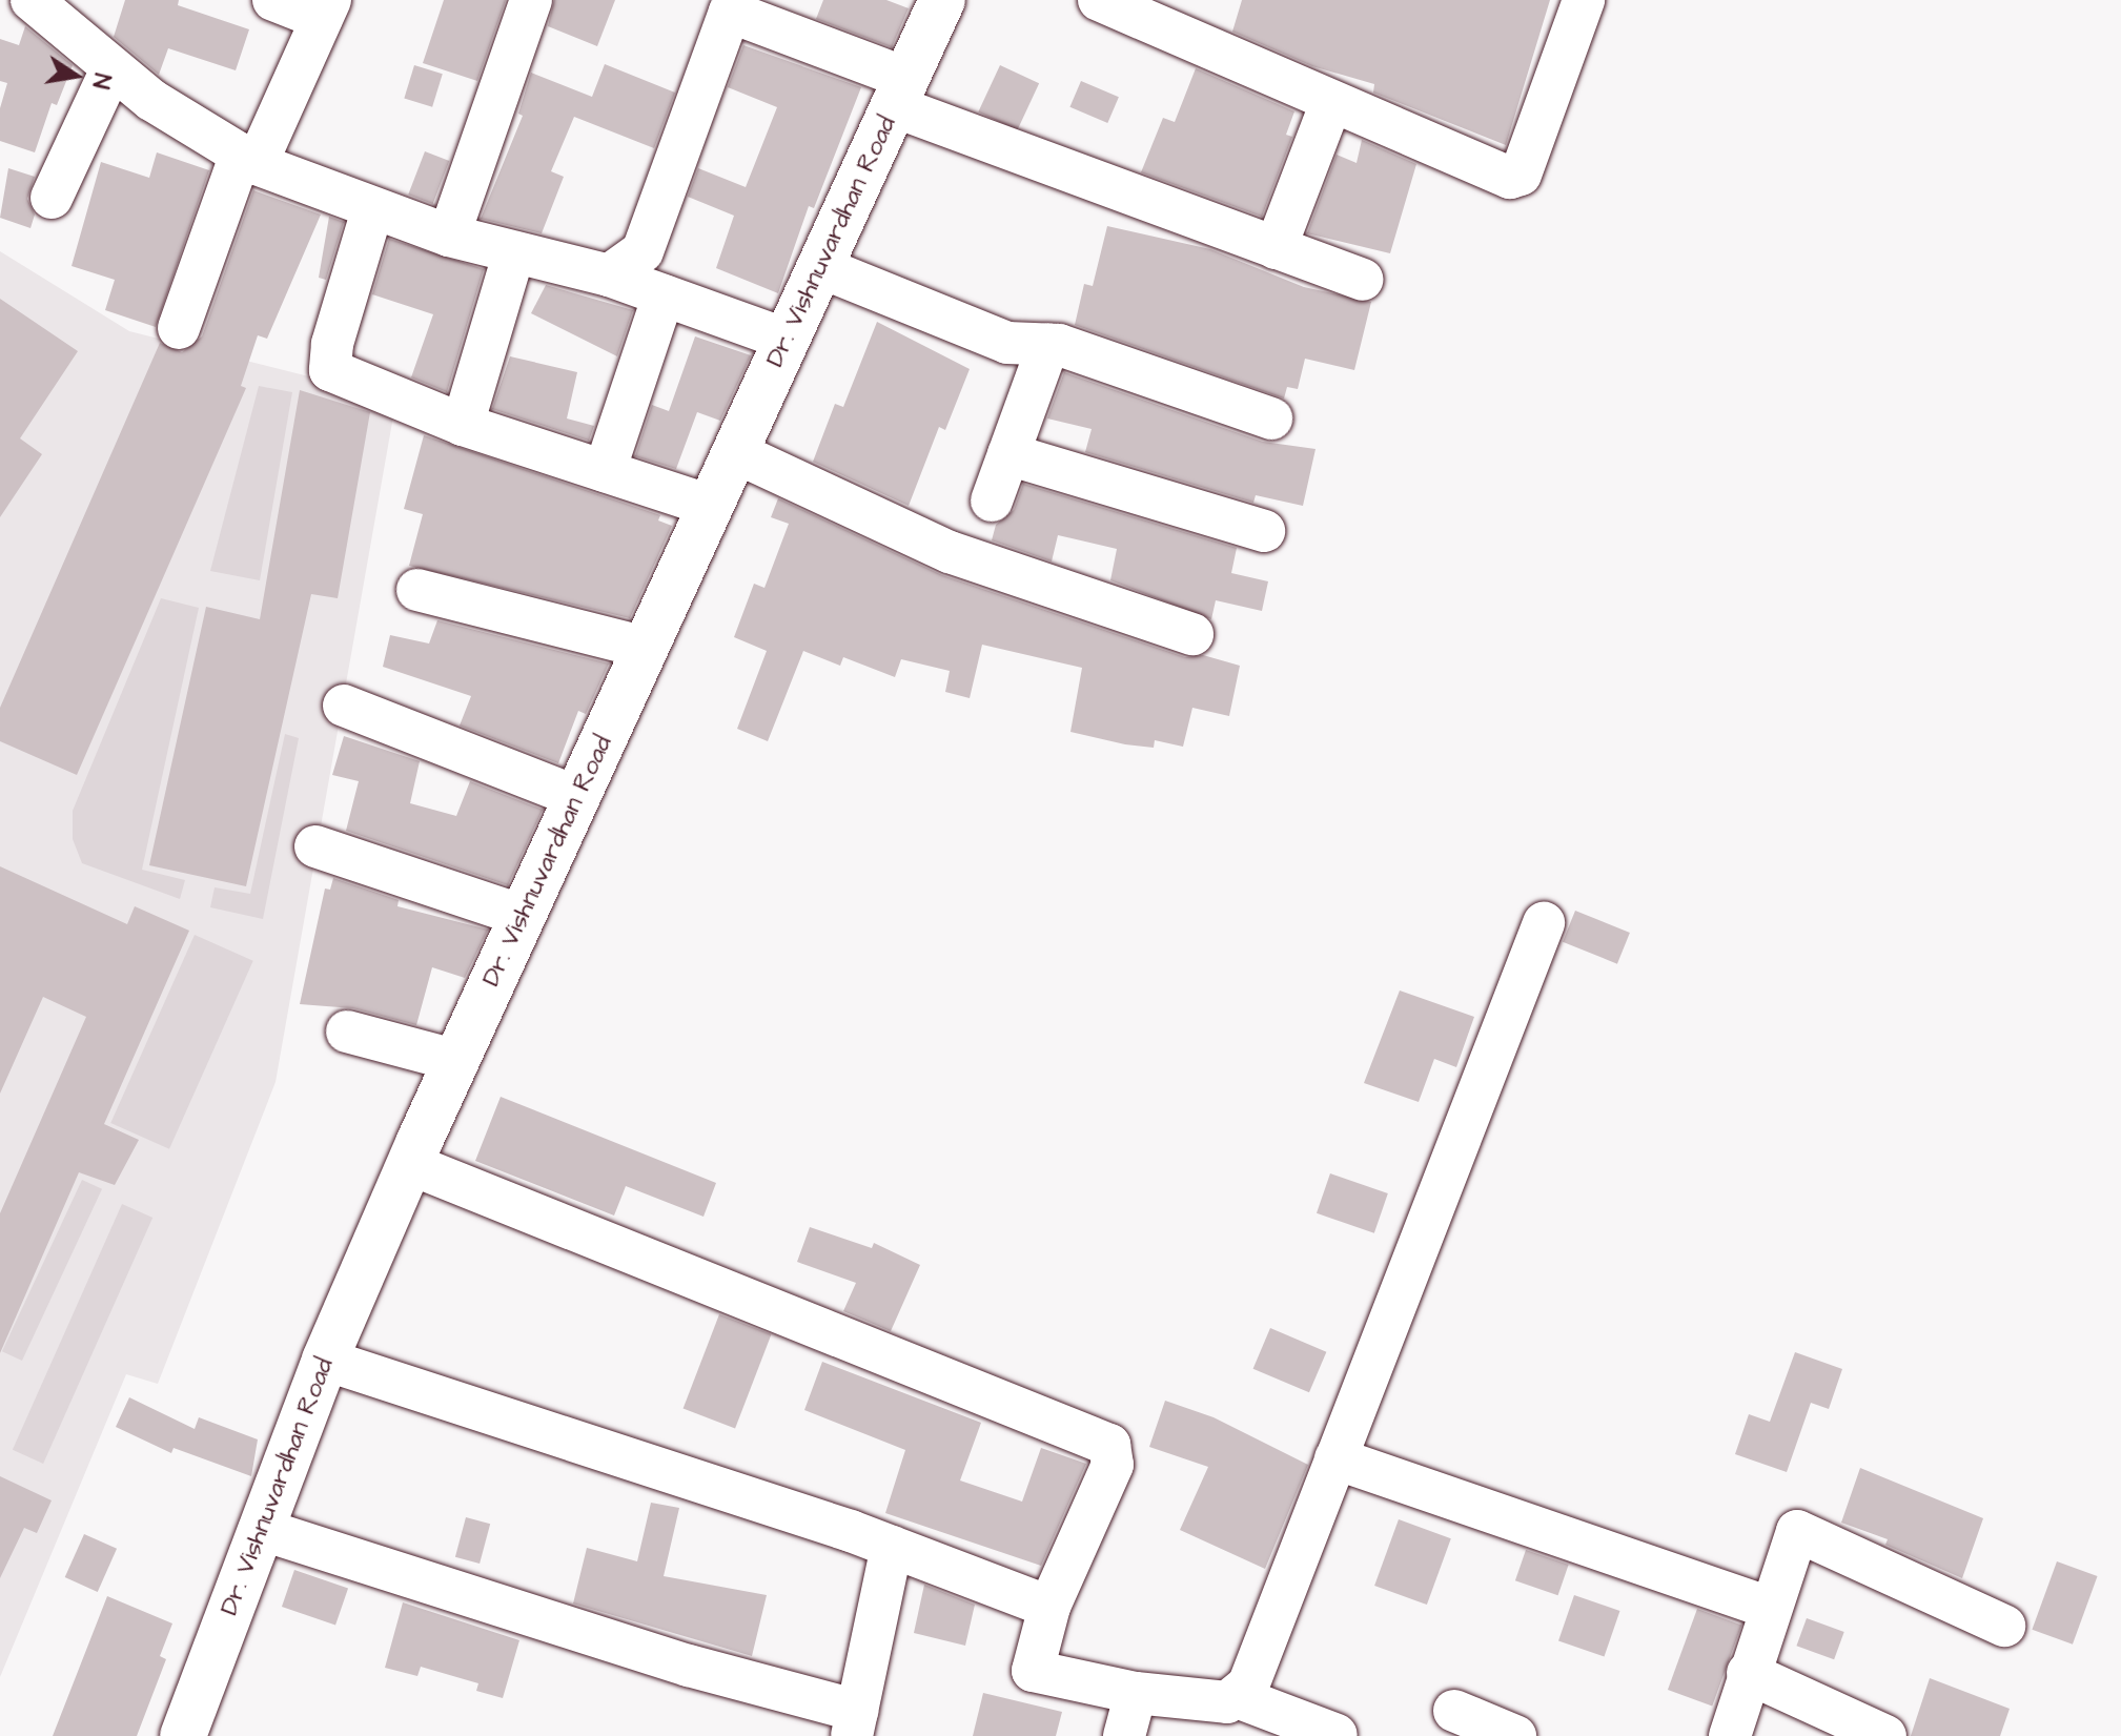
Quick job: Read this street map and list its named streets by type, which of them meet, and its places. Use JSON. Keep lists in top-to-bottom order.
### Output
{
  "streets": {
    "main road": ["Dr. Vishnuvardhan Road"]
  },
  "north": "right"
}
